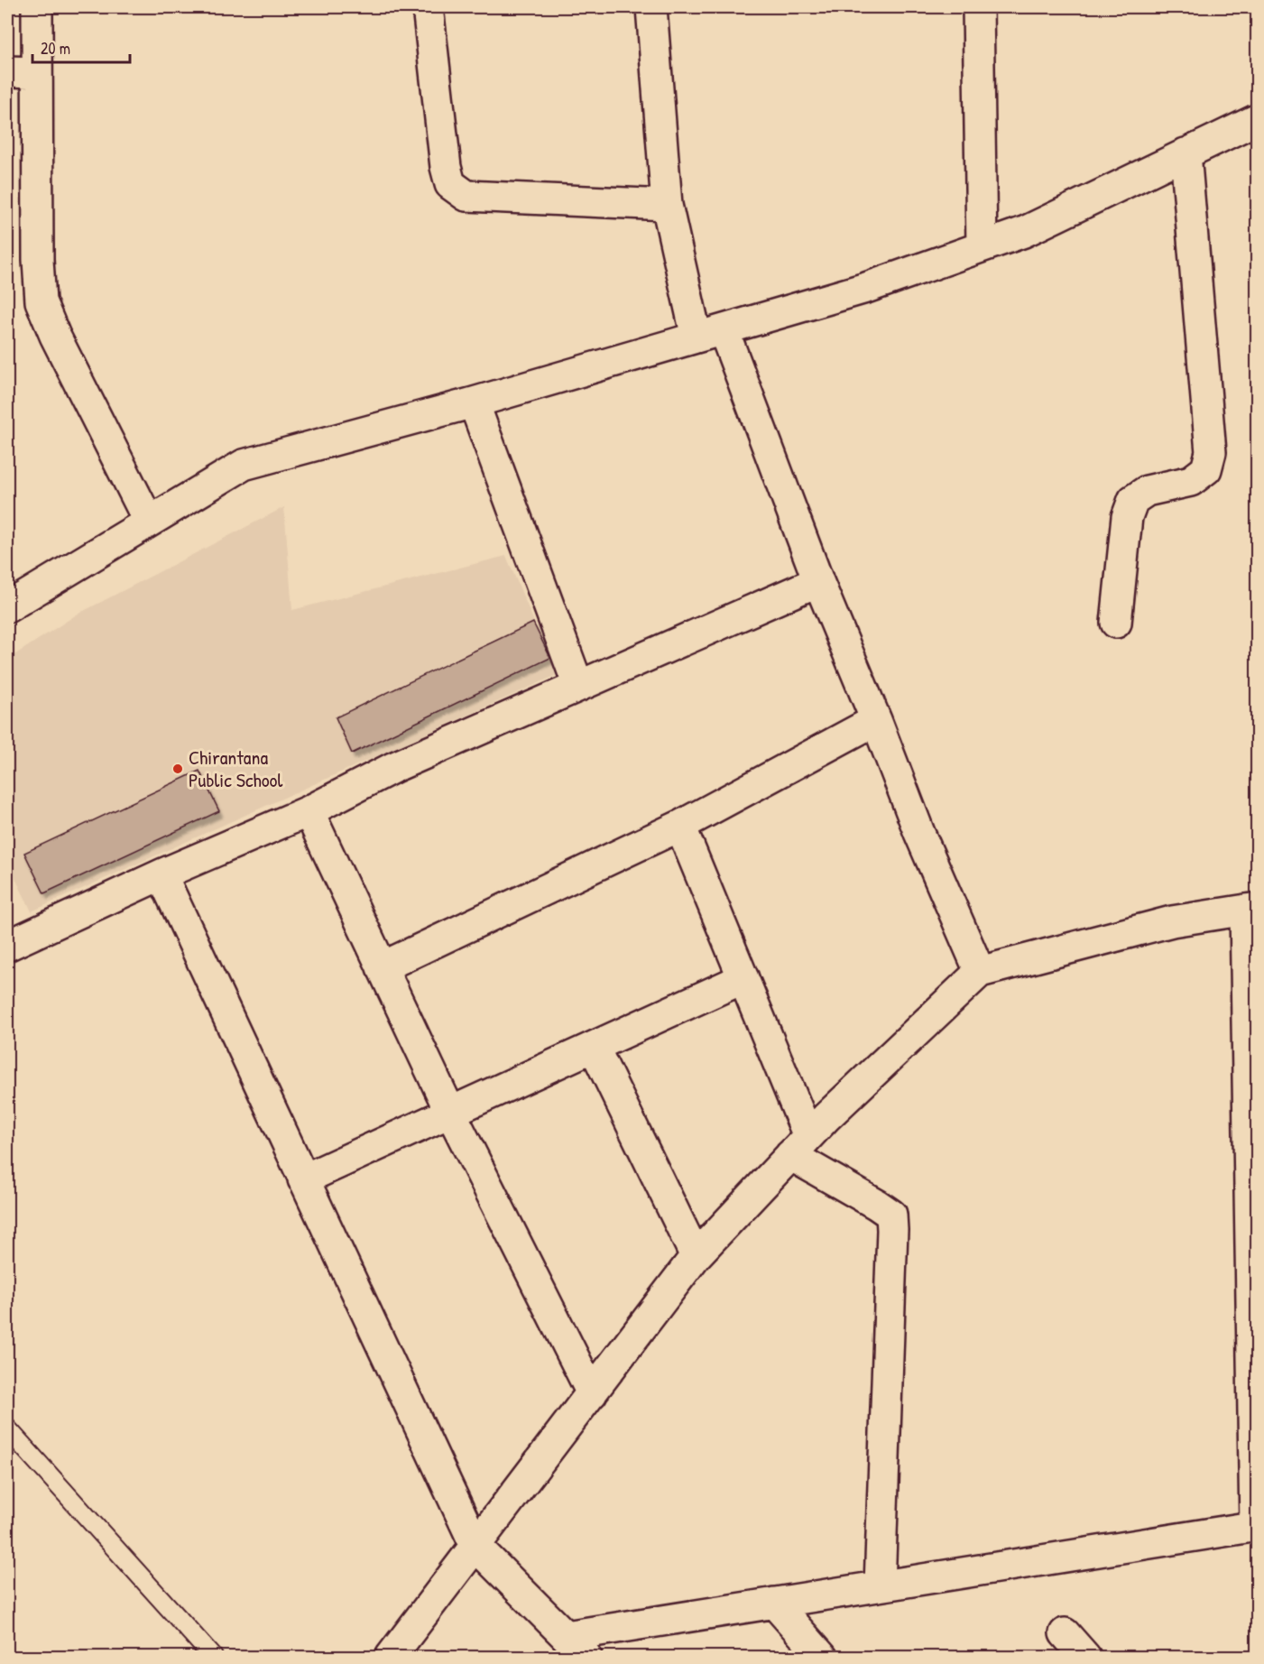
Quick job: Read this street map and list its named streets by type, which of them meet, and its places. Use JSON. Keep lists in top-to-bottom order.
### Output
{
  "places": ["Chirantana Public School"],
  "scale_bar": "20 m"
}
